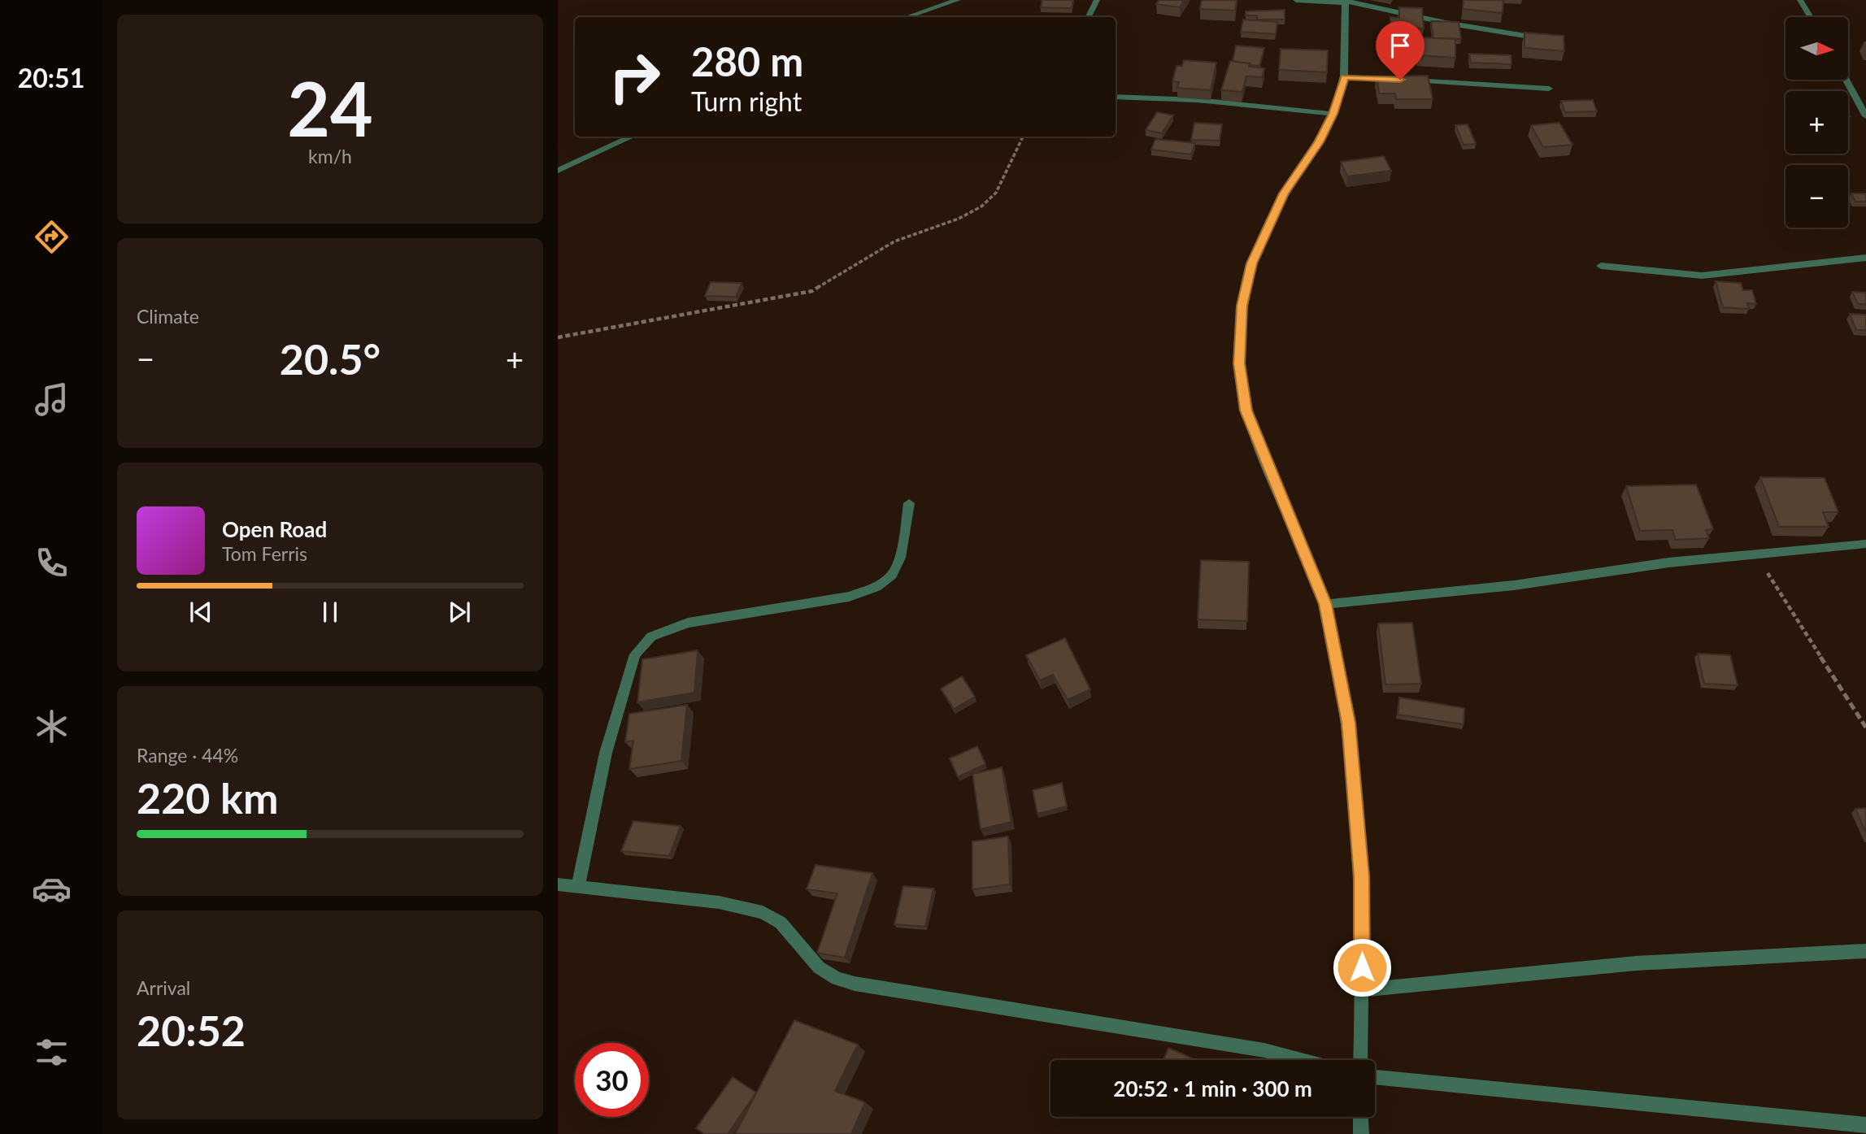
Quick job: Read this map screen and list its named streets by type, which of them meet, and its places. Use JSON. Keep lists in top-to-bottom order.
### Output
{
  "north": "right",
  "page": {
    "tabs": "20:51",
    "tile": [
      ["24", "km/h"],
      "Climate",
      ["Range · 44%", "220 km"],
      ["Arrival", "20:52"]
    ],
    "map_buttons": ["+", "−"],
    "turn": ["280 m", "Turn right"],
    "heat": ["−", "20.5°", "+"],
    "song": ["Open Road", "Tom Ferris"],
    "limit": "30",
    "trip": "20:52 · 1 min · 300 m"
  }
}
